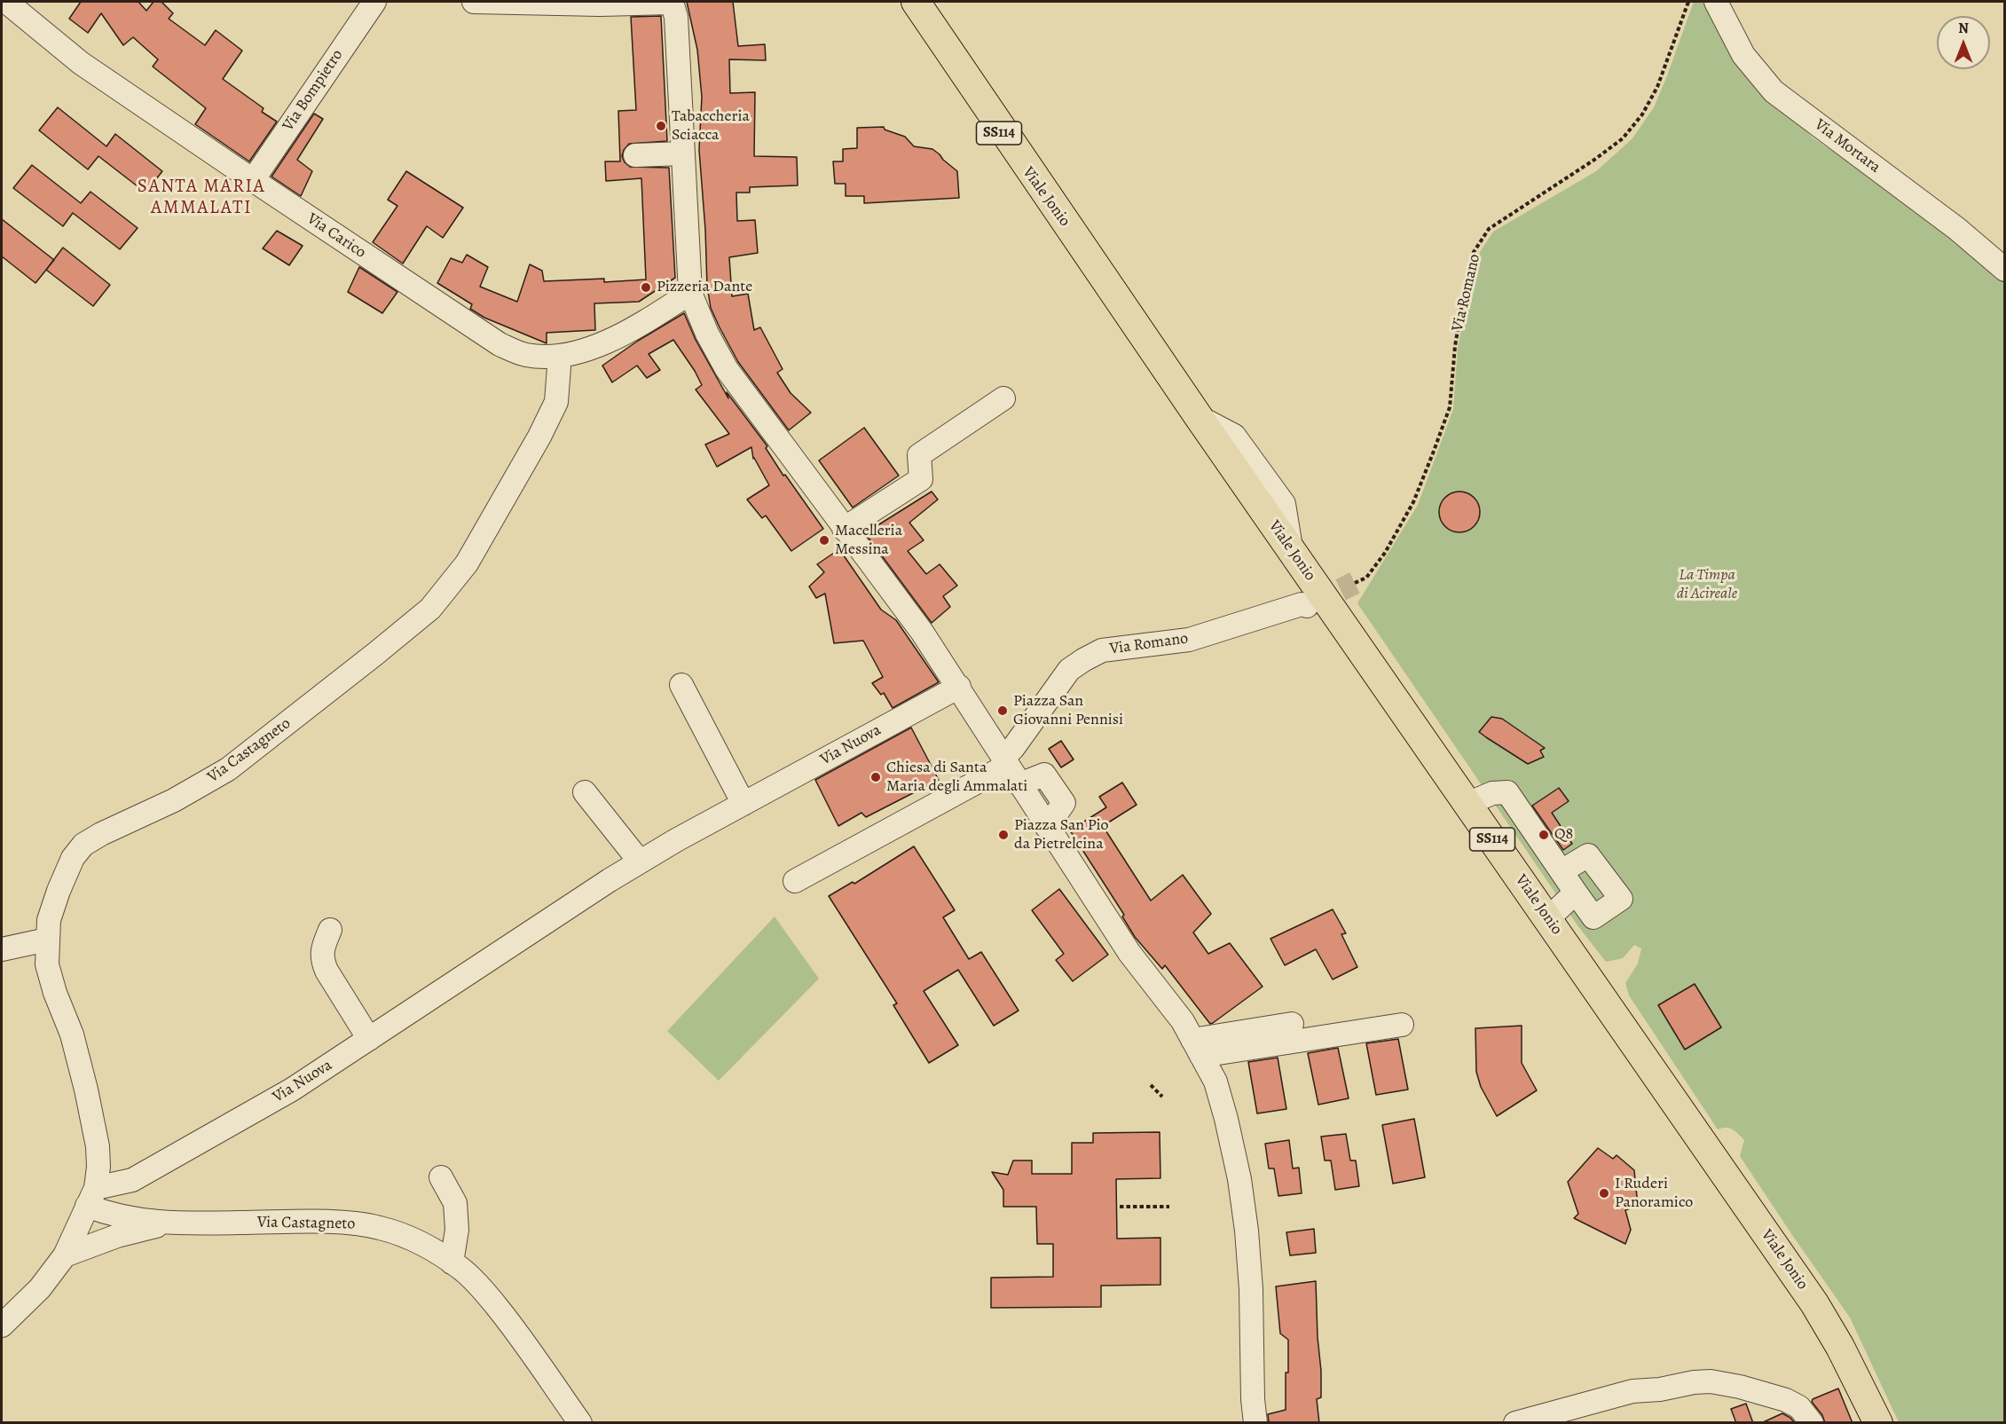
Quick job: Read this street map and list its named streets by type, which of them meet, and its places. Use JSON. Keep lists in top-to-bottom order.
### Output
{
  "streets": {
    "main road": ["SS114", "Viale Jonio"],
    "street": [
      "Via Bompietro",
      "Via Mortara",
      "Via Carico",
      "Via Romano",
      "Via Nuova",
      "Via Castagneto"
    ]
  },
  "crossings": [
    ["Via Bompietro", "Via Carico"],
    ["Via Carico", "Via Castagneto"],
    ["Via Nuova", "Via Castagneto"]
  ],
  "districts": ["SANTA MARIA AMMALATI"],
  "parks": ["La Timpa di Acireale"],
  "places": [
    "Tabaccheria Sciacca",
    "Pizzeria Dante",
    "Macelleria Messina",
    "Piazza San Giovanni Pennisi",
    "Chiesa di Santa Maria degli Ammalati",
    "Piazza San Pio da Pietrelcina",
    "Q8",
    "I Ruderi Panoramico"
  ],
  "north": "top"
}
